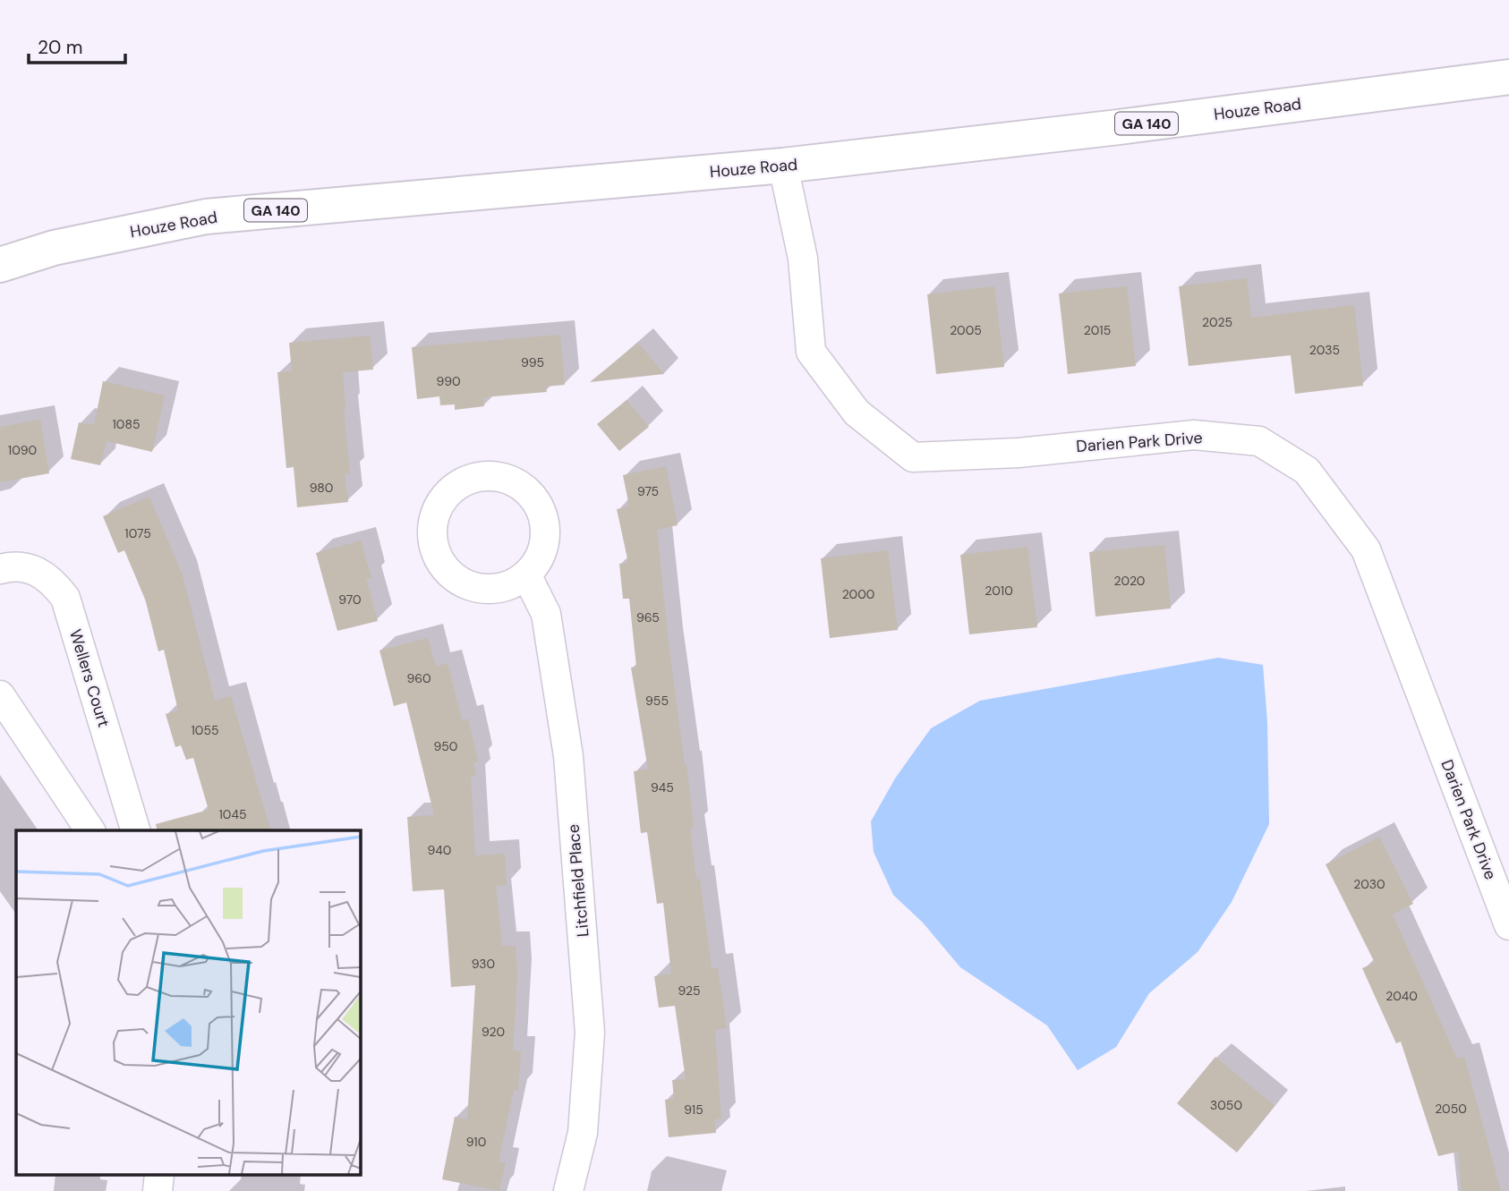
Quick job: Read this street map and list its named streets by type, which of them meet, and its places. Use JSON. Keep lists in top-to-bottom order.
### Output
{
  "streets": {
    "main road": ["Houze Road", "GA 140"],
    "street": ["Darien Park Drive", "Wellers Court", "Litchfield Place"]
  },
  "crossings": [
    ["Houze Road", "Darien Park Drive"]
  ],
  "house_numbers": [
    "2025",
    "2005",
    "2015",
    "2035",
    "995",
    "990",
    "1085",
    "1090",
    "980",
    "975",
    "1075",
    "2020",
    "2010",
    "2000",
    "970",
    "965",
    "960",
    "955",
    "1055",
    "950",
    "945",
    "1045",
    "940",
    "2030",
    "930",
    "925",
    "2040",
    "920",
    "3050",
    "2050",
    "915",
    "910"
  ],
  "scale_bar": "20 m"
}
